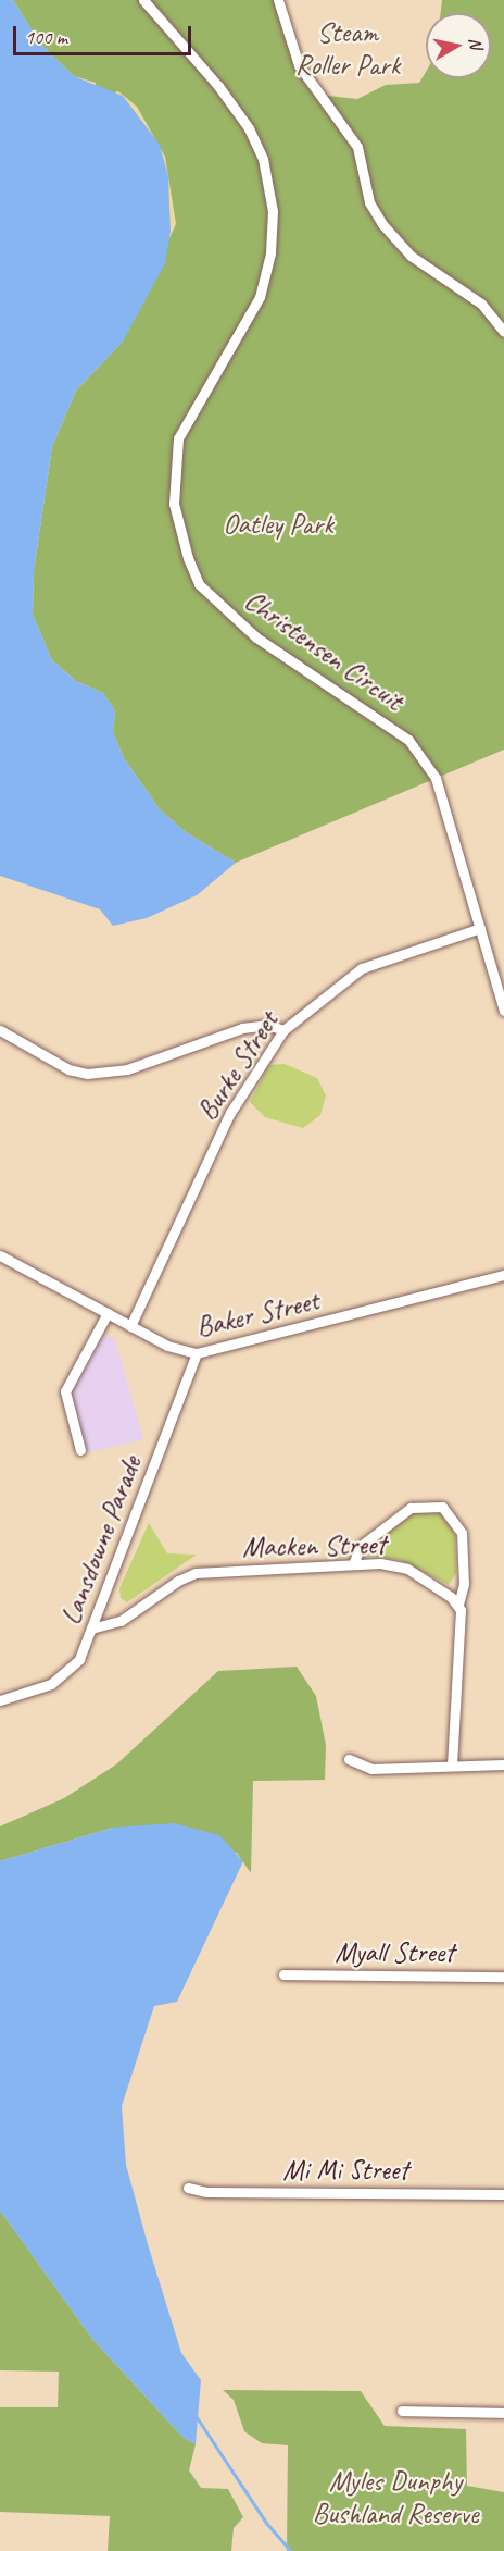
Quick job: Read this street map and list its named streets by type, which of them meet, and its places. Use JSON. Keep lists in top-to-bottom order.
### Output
{
  "streets": {
    "street": [
      "Christensen Circuit",
      "Burke Street",
      "Baker Street",
      "Lansdowne Parade",
      "Macken Street",
      "Myall Street",
      "Mi Mi Street"
    ]
  },
  "crossings": [
    ["Christensen Circuit", "Burke Street"],
    ["Burke Street", "Baker Street"],
    ["Baker Street", "Lansdowne Parade"],
    ["Lansdowne Parade", "Macken Street"]
  ],
  "parks": ["Steam Roller Park", "Oatley Park", "Myles Dunphy Bushland Reserve"],
  "scale_bar": "100 m",
  "north": "right"
}
